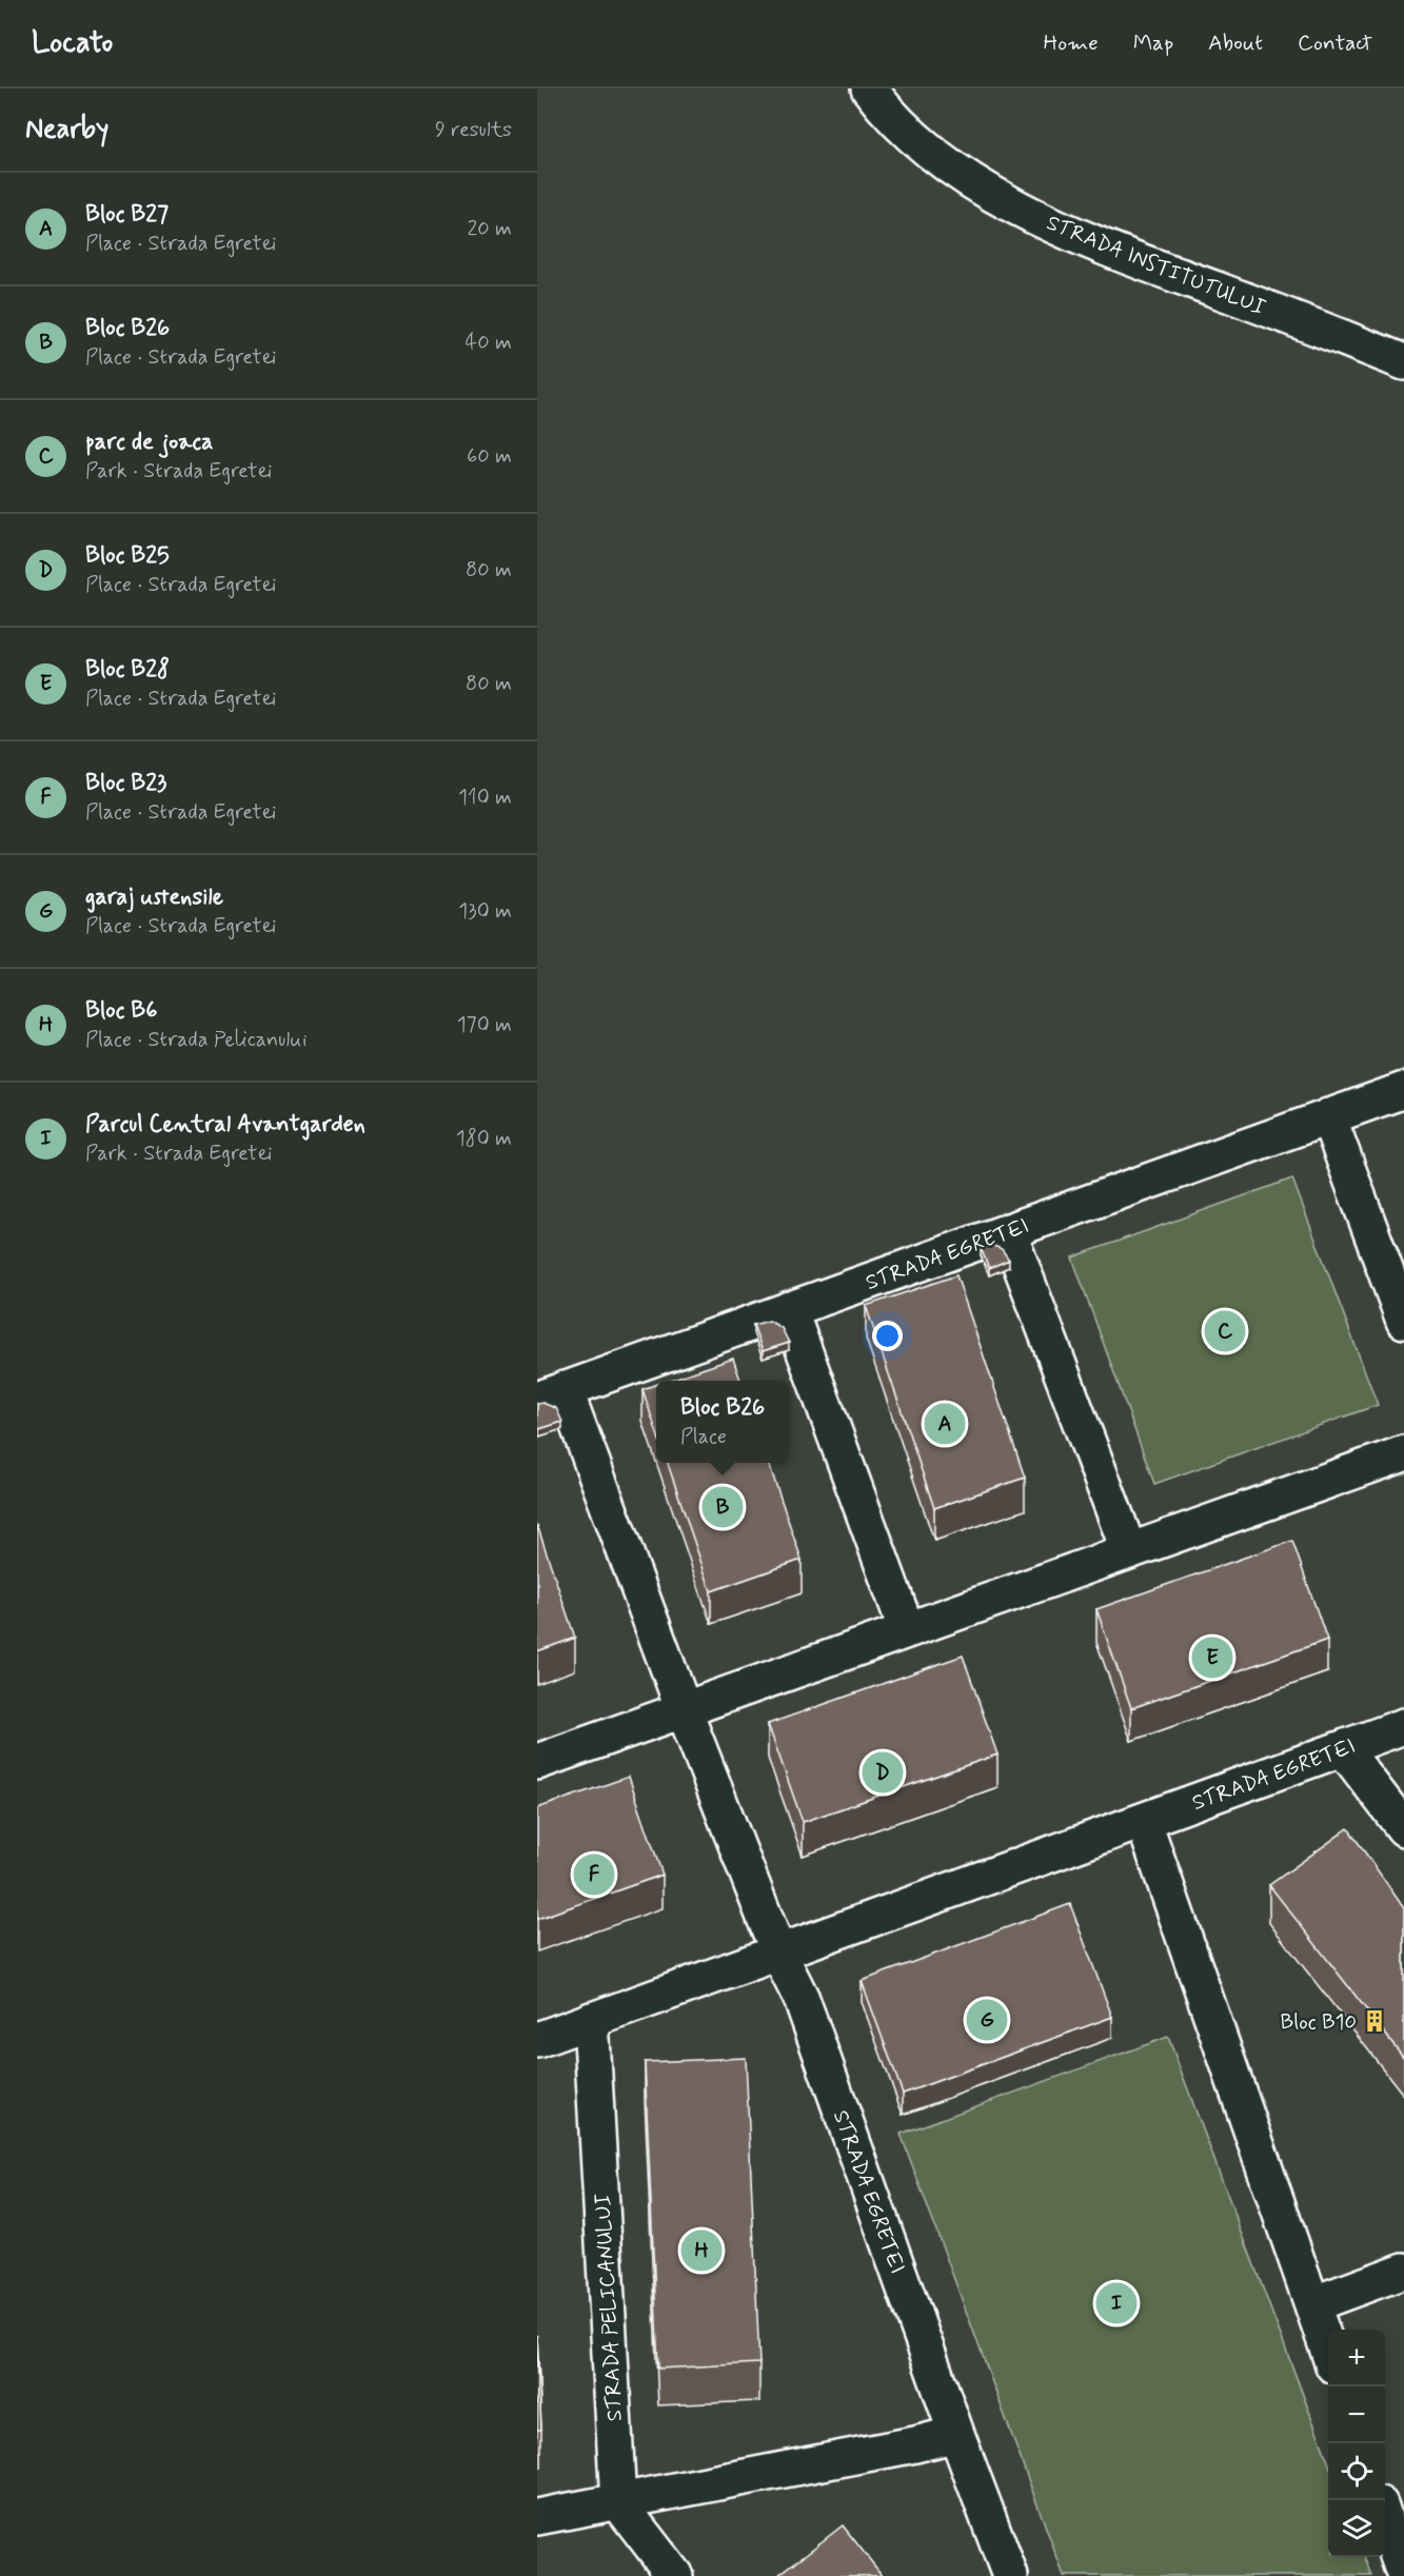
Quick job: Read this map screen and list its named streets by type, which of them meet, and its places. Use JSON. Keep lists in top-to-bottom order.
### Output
{
  "streets": {
    "street": ["STRADA INSTITUTULUI", "STRADA EGRETEI", "STRADA PELICANULUI"]
  },
  "crossings": [
    ["STRADA EGRETEI", "STRADA PELICANULUI"]
  ],
  "places": {
    "building": ["Bloc B10"]
  },
  "page": {
    "header": "Locato",
    "nav": [
      "Home",
      "Map",
      "About",
      "Contact"
    ],
    "heading": ["Nearby", "9 results"],
    "list": [
      {
        "mark": "A",
        "name": "Bloc B27",
        "note": "Place · Strada Egretei",
        "value": "20 m"
      },
      {
        "mark": "B",
        "name": "Bloc B26",
        "note": "Place · Strada Egretei",
        "value": "40 m"
      },
      {
        "mark": "C",
        "name": "parc de joaca",
        "note": "Park · Strada Egretei",
        "value": "60 m"
      },
      {
        "mark": "D",
        "name": "Bloc B25",
        "note": "Place · Strada Egretei",
        "value": "80 m"
      },
      {
        "mark": "E",
        "name": "Bloc B28",
        "note": "Place · Strada Egretei",
        "value": "80 m"
      },
      {
        "mark": "F",
        "name": "Bloc B23",
        "note": "Place · Strada Egretei",
        "value": "110 m"
      },
      {
        "mark": "G",
        "name": "garaj ustensile",
        "note": "Place · Strada Egretei",
        "value": "130 m"
      },
      {
        "mark": "H",
        "name": "Bloc B6",
        "note": "Place · Strada Pelicanului",
        "value": "170 m"
      },
      {
        "mark": "I",
        "name": "Parcul Central Avantgarden",
        "note": "Park · Strada Egretei",
        "value": "180 m"
      }
    ],
    "pins": [
      "C",
      "A",
      "B",
      "E",
      "D",
      "F",
      "G",
      "H",
      "I"
    ],
    "popup": ["Bloc B26", "Place"],
    "map_buttons": ["+", "−"]
  }
}
